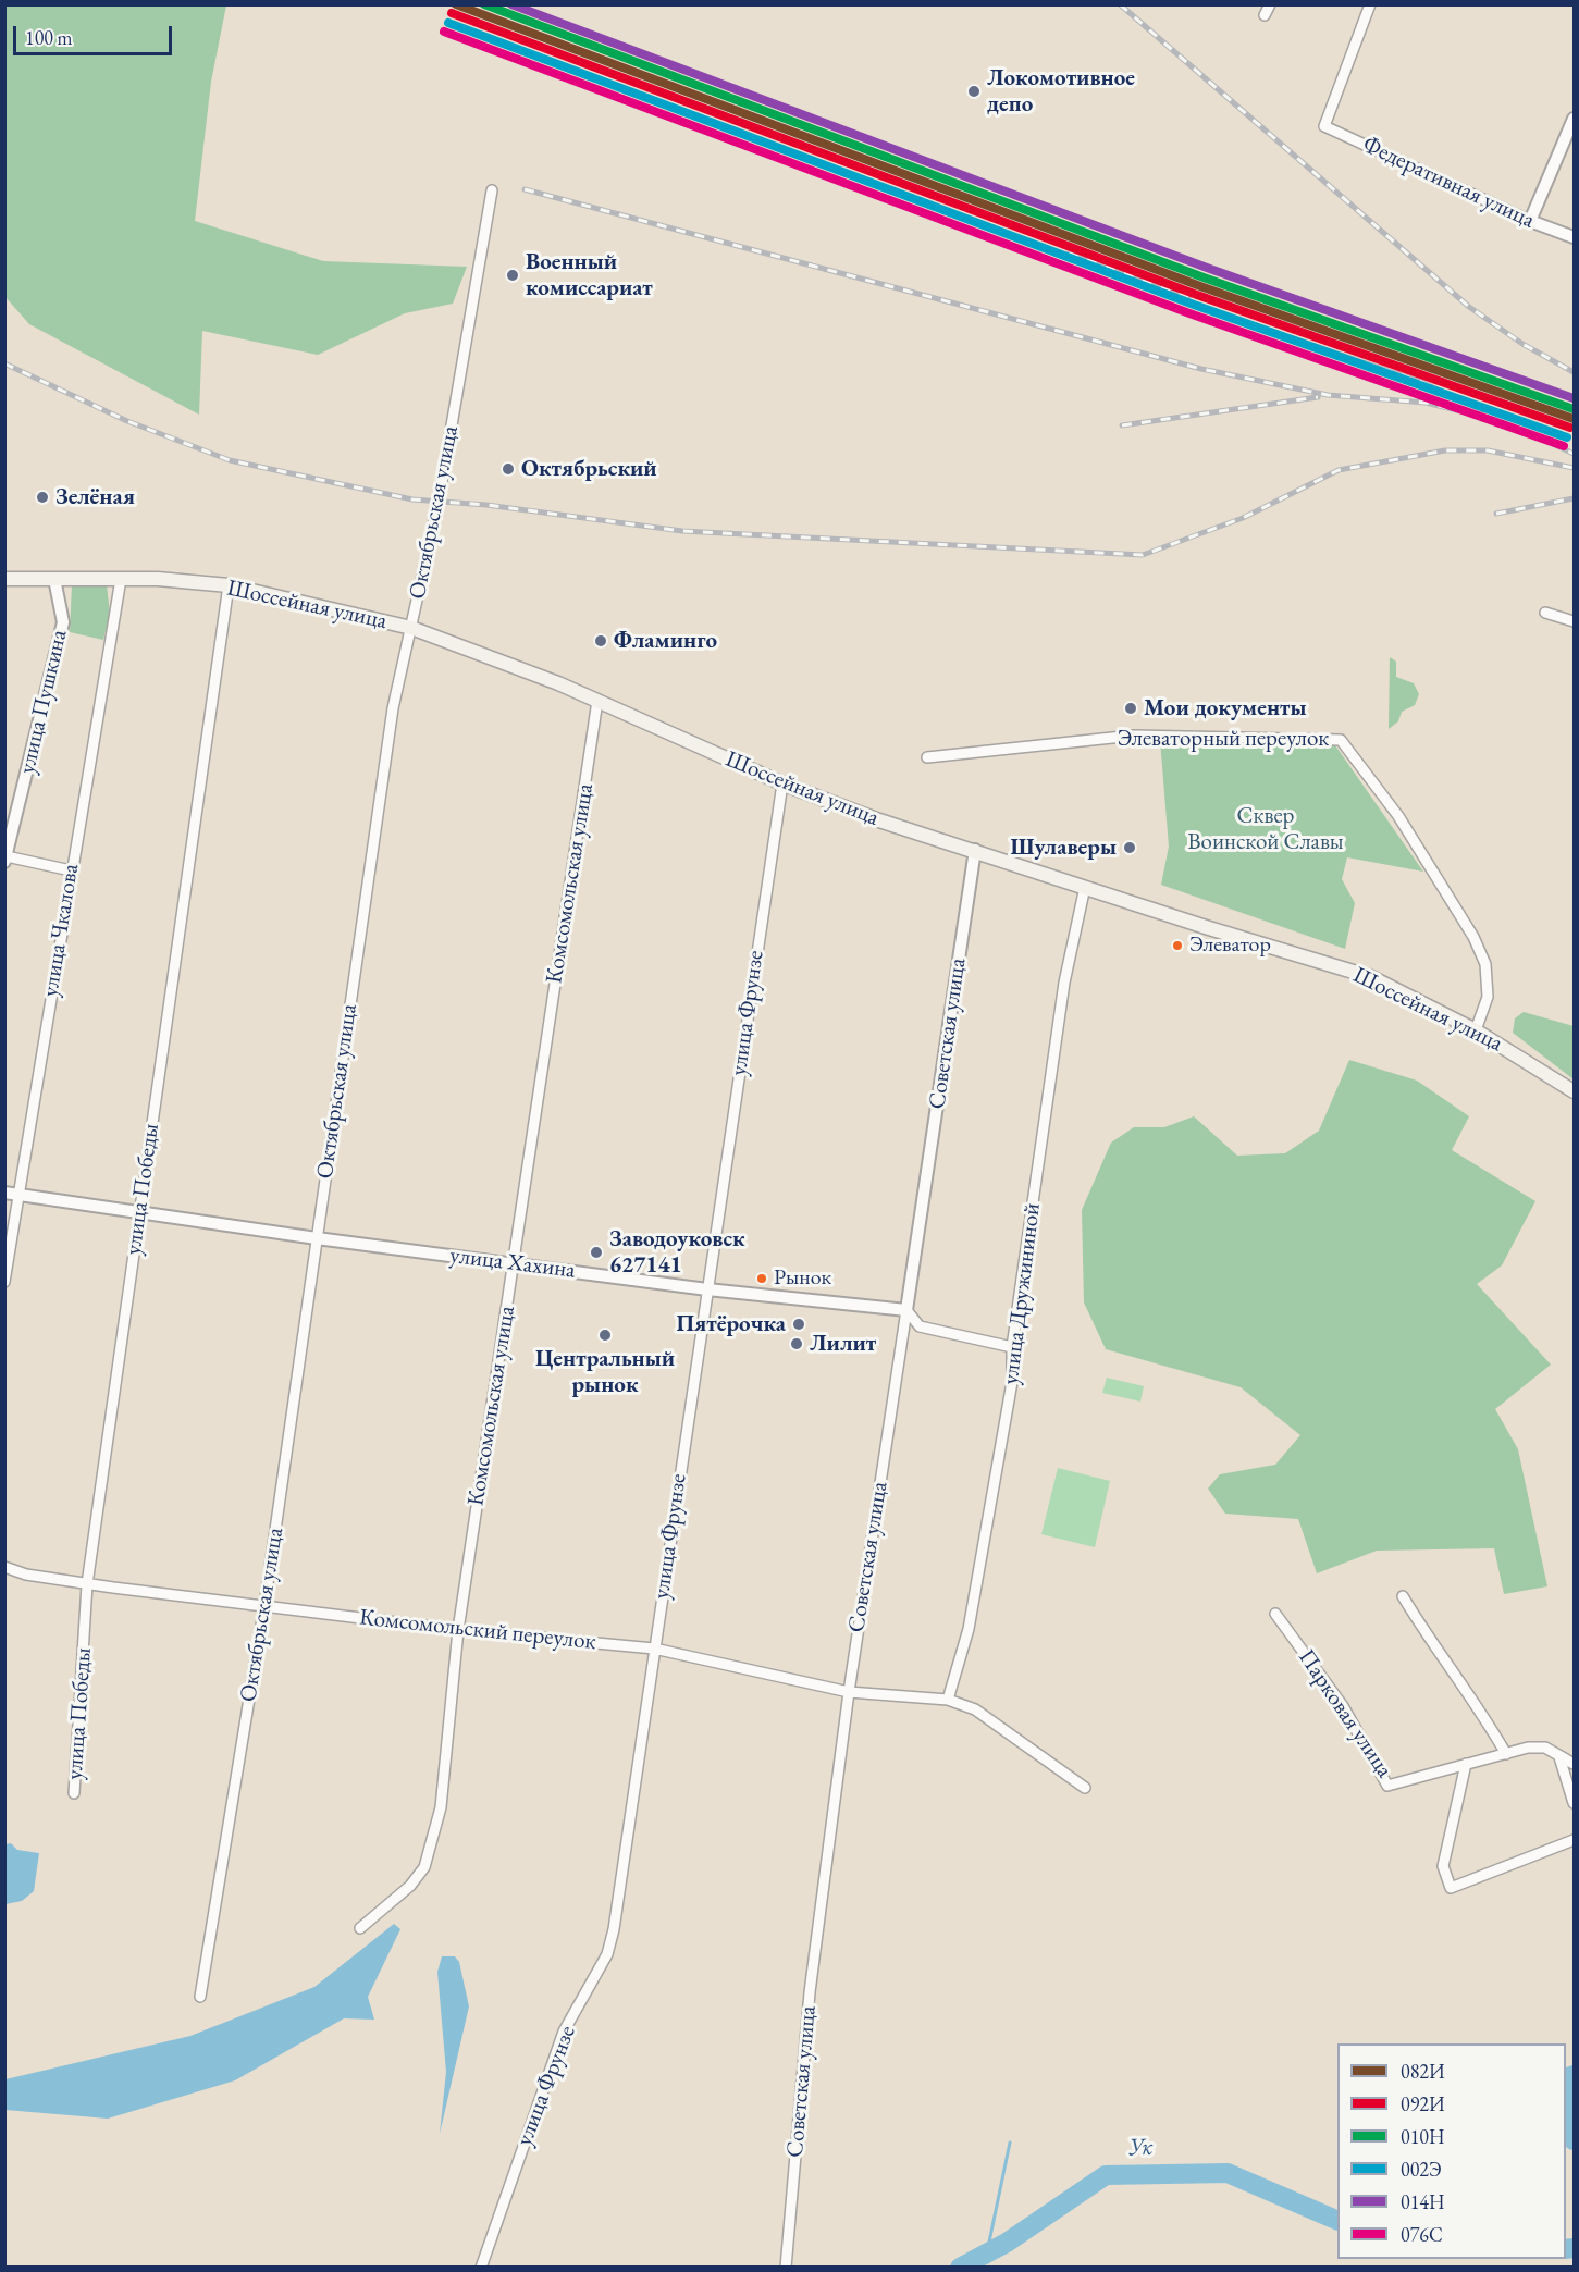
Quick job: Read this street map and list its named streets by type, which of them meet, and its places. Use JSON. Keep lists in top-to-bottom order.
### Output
{
  "streets": {
    "main road": ["Шоссейная улица"],
    "street": [
      "Федеративная улица",
      "Октябрьская улица",
      "улица Пушкина",
      "Элеваторный переулок",
      "Комсомольская улица",
      "улица Чкалова",
      "улица Фрунзе",
      "Советская улица",
      "улица Победы",
      "улица Хахина",
      "улица Дружининой",
      "Комсомольский переулок",
      "Парковая улица"
    ]
  },
  "crossings": [
    ["Октябрьская улица", "Шоссейная улица"],
    ["Октябрьская улица", "улица Хахина"],
    ["Октябрьская улица", "Комсомольский переулок"],
    ["Шоссейная улица", "улица Пушкина"],
    ["Шоссейная улица", "Элеваторный переулок"],
    ["Шоссейная улица", "Комсомольская улица"],
    ["Шоссейная улица", "улица Чкалова"],
    ["Шоссейная улица", "улица Фрунзе"],
    ["Шоссейная улица", "Советская улица"],
    ["Шоссейная улица", "улица Победы"],
    ["Шоссейная улица", "улица Дружининой"],
    ["Комсомольская улица", "улица Хахина"],
    ["Комсомольская улица", "Комсомольский переулок"],
    ["улица Чкалова", "улица Хахина"],
    ["улица Фрунзе", "улица Хахина"],
    ["улица Фрунзе", "Комсомольский переулок"],
    ["Советская улица", "улица Хахина"],
    ["Советская улица", "Комсомольский переулок"],
    ["улица Победы", "улица Хахина"],
    ["улица Победы", "Комсомольский переулок"],
    ["улица Дружининой", "Комсомольский переулок"]
  ],
  "water": ["Ук"],
  "parks": ["Сквер Воинской Славы"],
  "places": [
    "Локомотивное депо",
    "Военный комиссариат",
    "Октябрьский",
    "Зелёная",
    "Фламинго",
    "Мои документы",
    "Шулаверы",
    "Элеватор",
    "Заводоуковск 627141",
    "Рынок",
    "Пятёрочка",
    "Центральный рынок",
    "Лилит"
  ],
  "lines": [
    "transit line 082И",
    "transit line 010Н",
    "transit line 014Н",
    "transit line 092И",
    "transit line 002Э",
    "transit line 076С"
  ],
  "legend": [
    "082И",
    "092И",
    "010Н",
    "002Э",
    "014Н",
    "076С"
  ],
  "scale_bar": "100 m"
}
